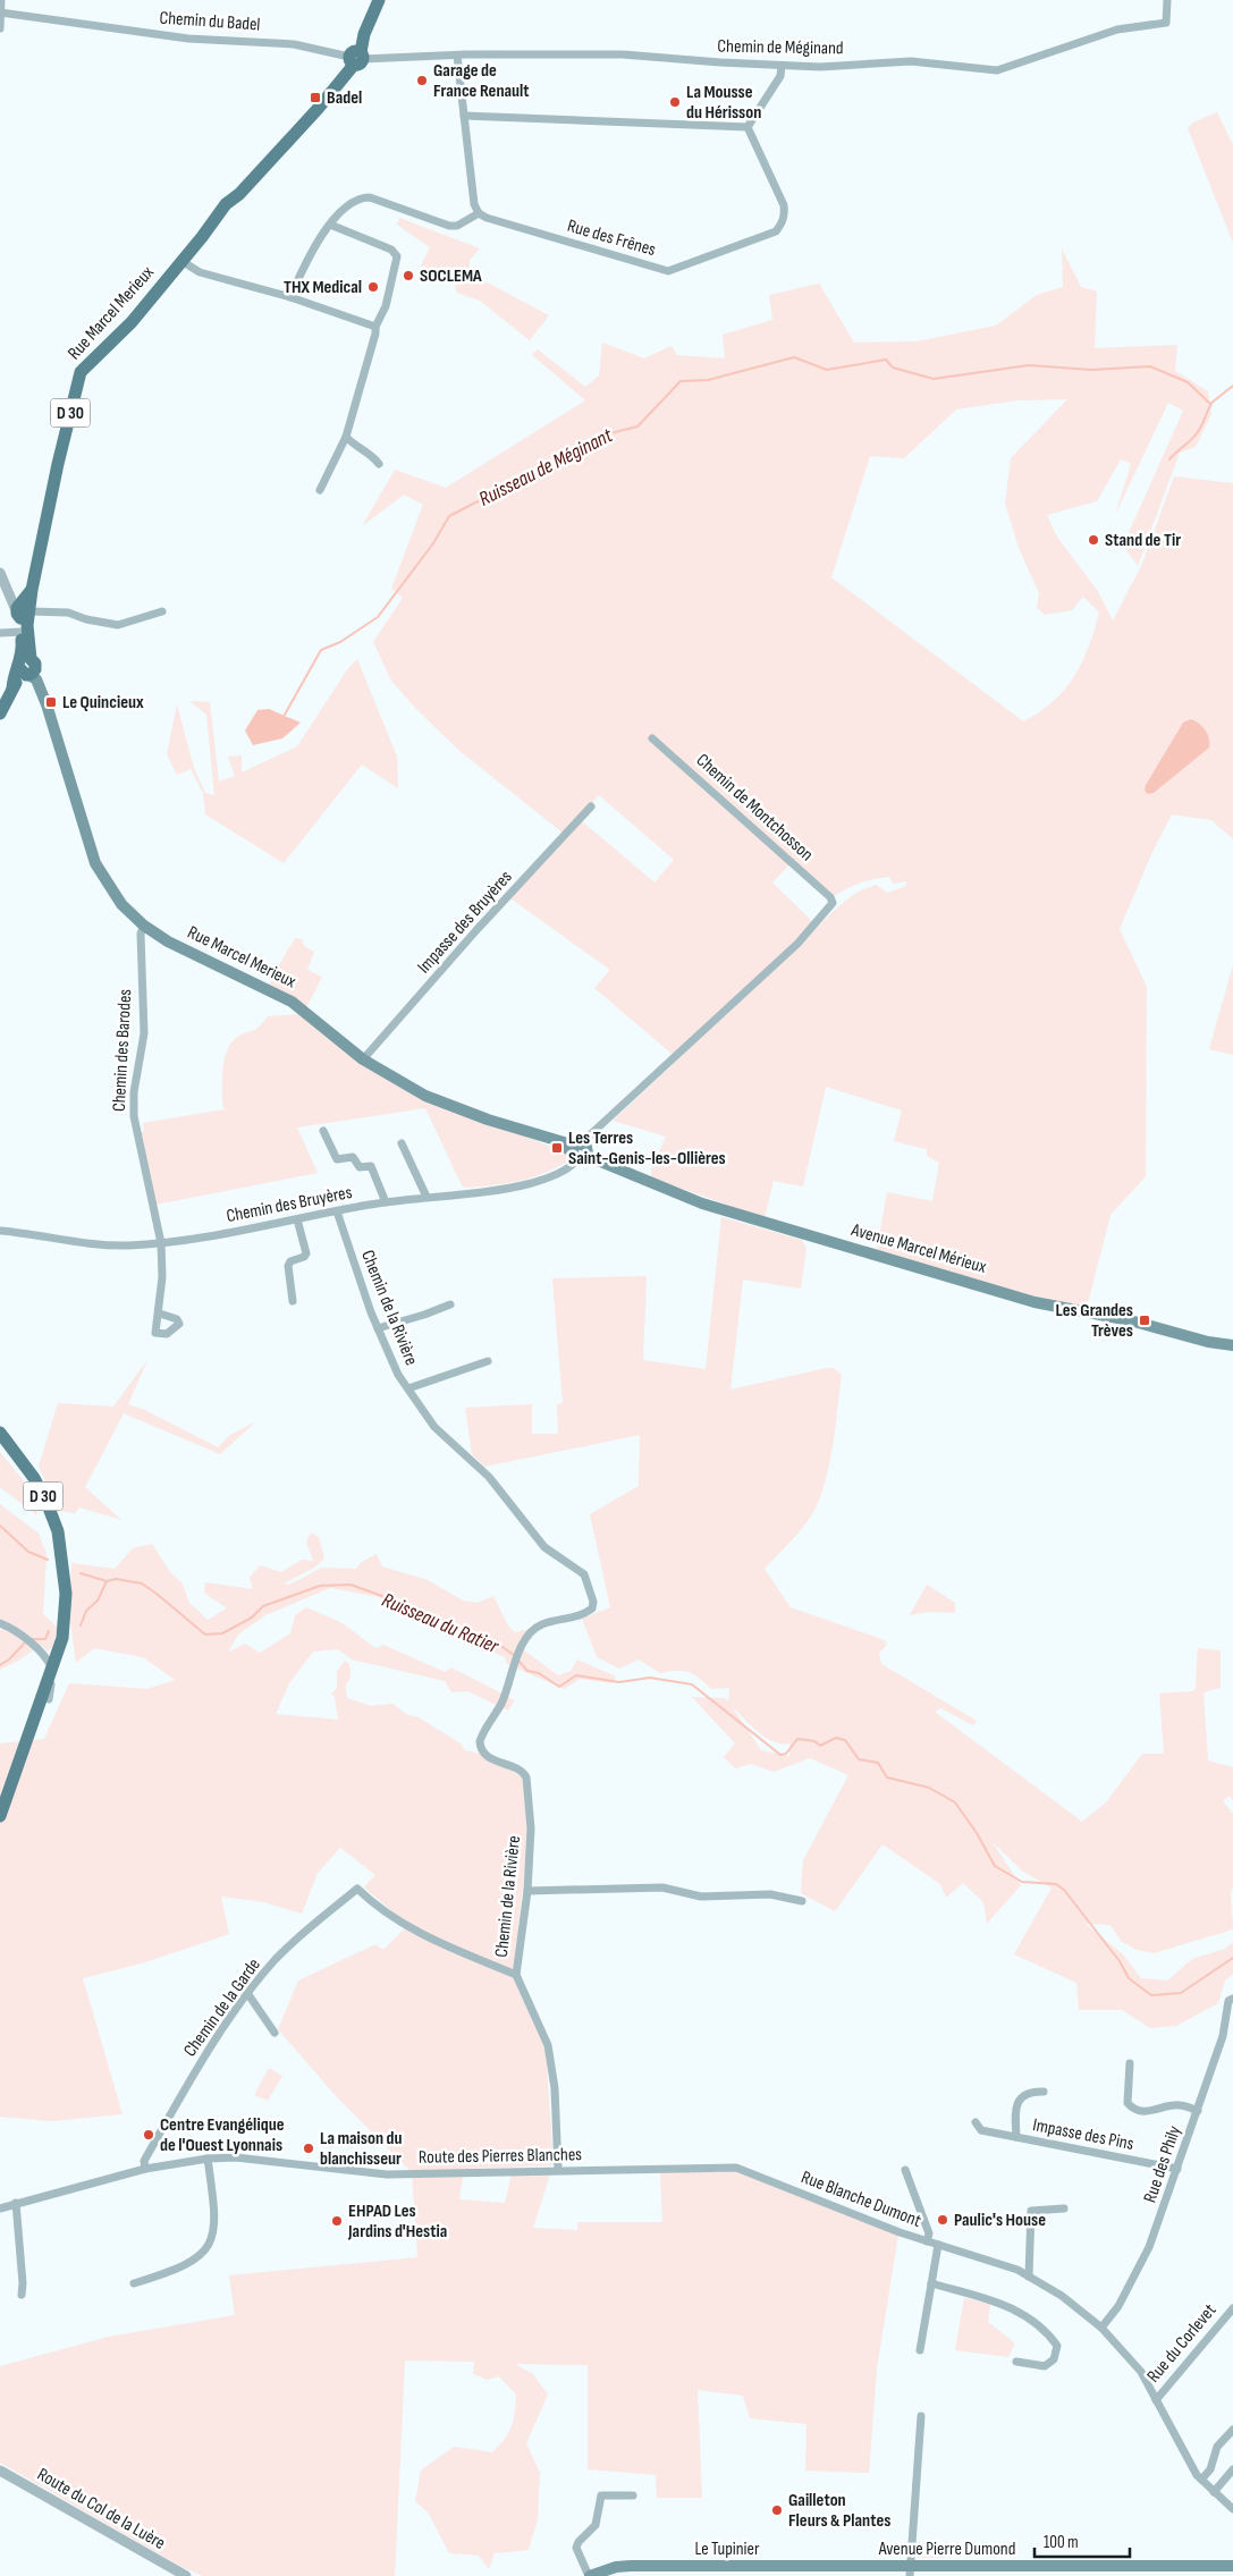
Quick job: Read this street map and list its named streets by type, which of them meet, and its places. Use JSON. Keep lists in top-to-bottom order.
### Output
{
  "streets": {
    "main road": [
      "Rue Marcel Merieux",
      "D 30",
      "Avenue Marcel Mérieux",
      "Le Tupinier",
      "Avenue Pierre Dumond"
    ],
    "street": [
      "Chemin du Badel",
      "Chemin de Méginand",
      "Rue des Frênes",
      "Chemin de Montchosson",
      "Impasse des Bruyères",
      "Chemin des Barodes",
      "Chemin des Bruyères",
      "Chemin de la Rivière",
      "Chemin de la Garde",
      "Impasse des Pins",
      "Route des Pierres Blanches",
      "Rue des Phily",
      "Rue Blanche Dumont",
      "Rue du Corlevet",
      "Route du Col de la Luère"
    ]
  },
  "crossings": [
    ["Chemin du Badel", "Chemin de Méginand"],
    ["Chemin du Badel", "Rue Marcel Merieux"],
    ["Chemin de Méginand", "Rue Marcel Merieux"],
    ["Rue Marcel Merieux", "D 30"],
    ["Rue Marcel Merieux", "Impasse des Bruyères"],
    ["Rue Marcel Merieux", "Chemin des Barodes"],
    ["Rue Marcel Merieux", "Chemin des Bruyères"],
    ["Rue Marcel Merieux", "Avenue Marcel Mérieux"],
    ["Chemin de Montchosson", "Chemin des Bruyères"],
    ["Chemin des Barodes", "Chemin des Bruyères"],
    ["Chemin des Bruyères", "Avenue Marcel Mérieux"],
    ["Chemin des Bruyères", "Chemin de la Rivière"],
    ["Chemin de la Rivière", "Chemin de la Garde"],
    ["Chemin de la Rivière", "Route des Pierres Blanches"],
    ["Chemin de la Garde", "Route des Pierres Blanches"],
    ["Impasse des Pins", "Rue des Phily"],
    ["Route des Pierres Blanches", "Rue Blanche Dumont"],
    ["Rue des Phily", "Rue Blanche Dumont"],
    ["Rue Blanche Dumont", "Rue du Corlevet"],
    ["Le Tupinier", "Avenue Pierre Dumond"]
  ],
  "water": ["Ruisseau de Méginant", "Ruisseau du Ratier"],
  "places": {
    "other": [
      "Garage de France Renault",
      "La Mousse du Hérisson",
      "SOCLEMA",
      "THX Medical",
      "Stand de Tir",
      "Centre Evangélique de l'Ouest Lyonnais",
      "La maison du blanchisseur",
      "Paulic's House",
      "EHPAD Les Jardins d'Hestia",
      "Gailleton Fleurs & Plantes"
    ],
    "transit": [
      "Badel",
      "Le Quincieux",
      "Les Terres Saint-Genis-les-Ollières",
      "Les Grandes Trèves"
    ]
  },
  "scale_bar": "100 m"
}
